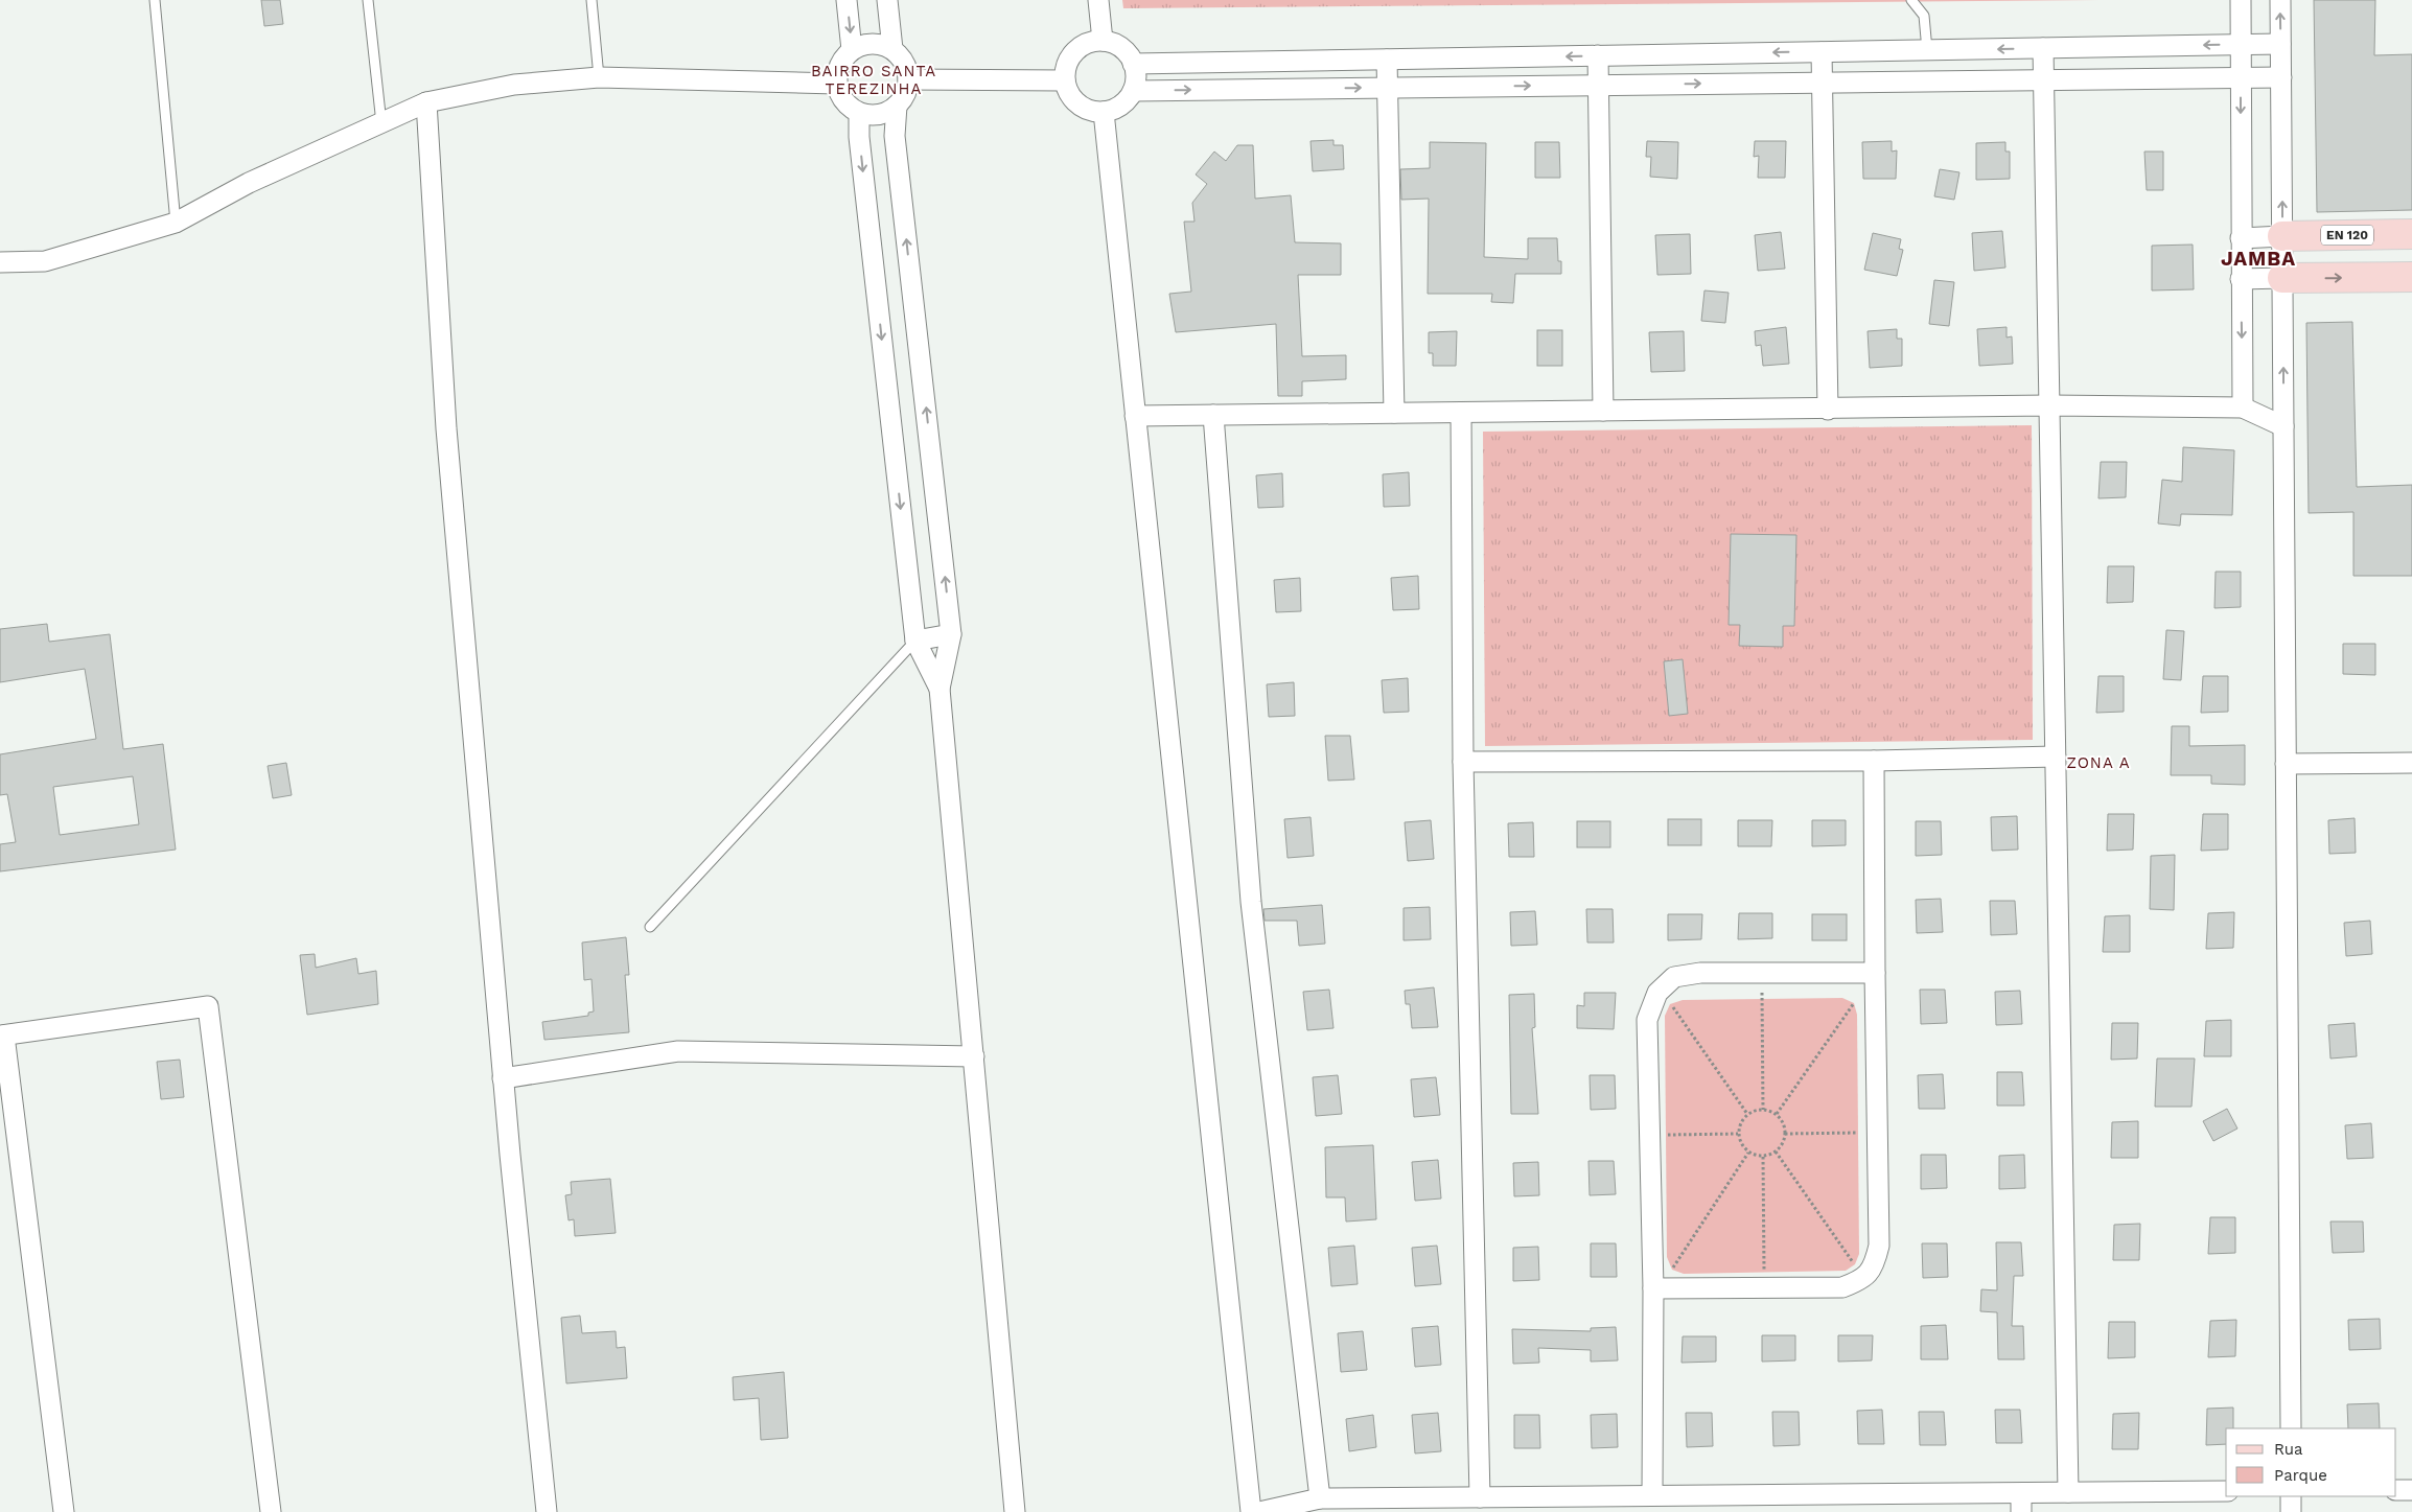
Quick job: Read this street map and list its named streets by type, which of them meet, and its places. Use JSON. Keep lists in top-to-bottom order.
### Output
{
  "streets": {
    "main road": ["EN 120"]
  },
  "districts": ["BAIRRO SANTA TEREZINHA", "JAMBA", "ZONA A"],
  "legend": ["Rua", "Parque"]
}
